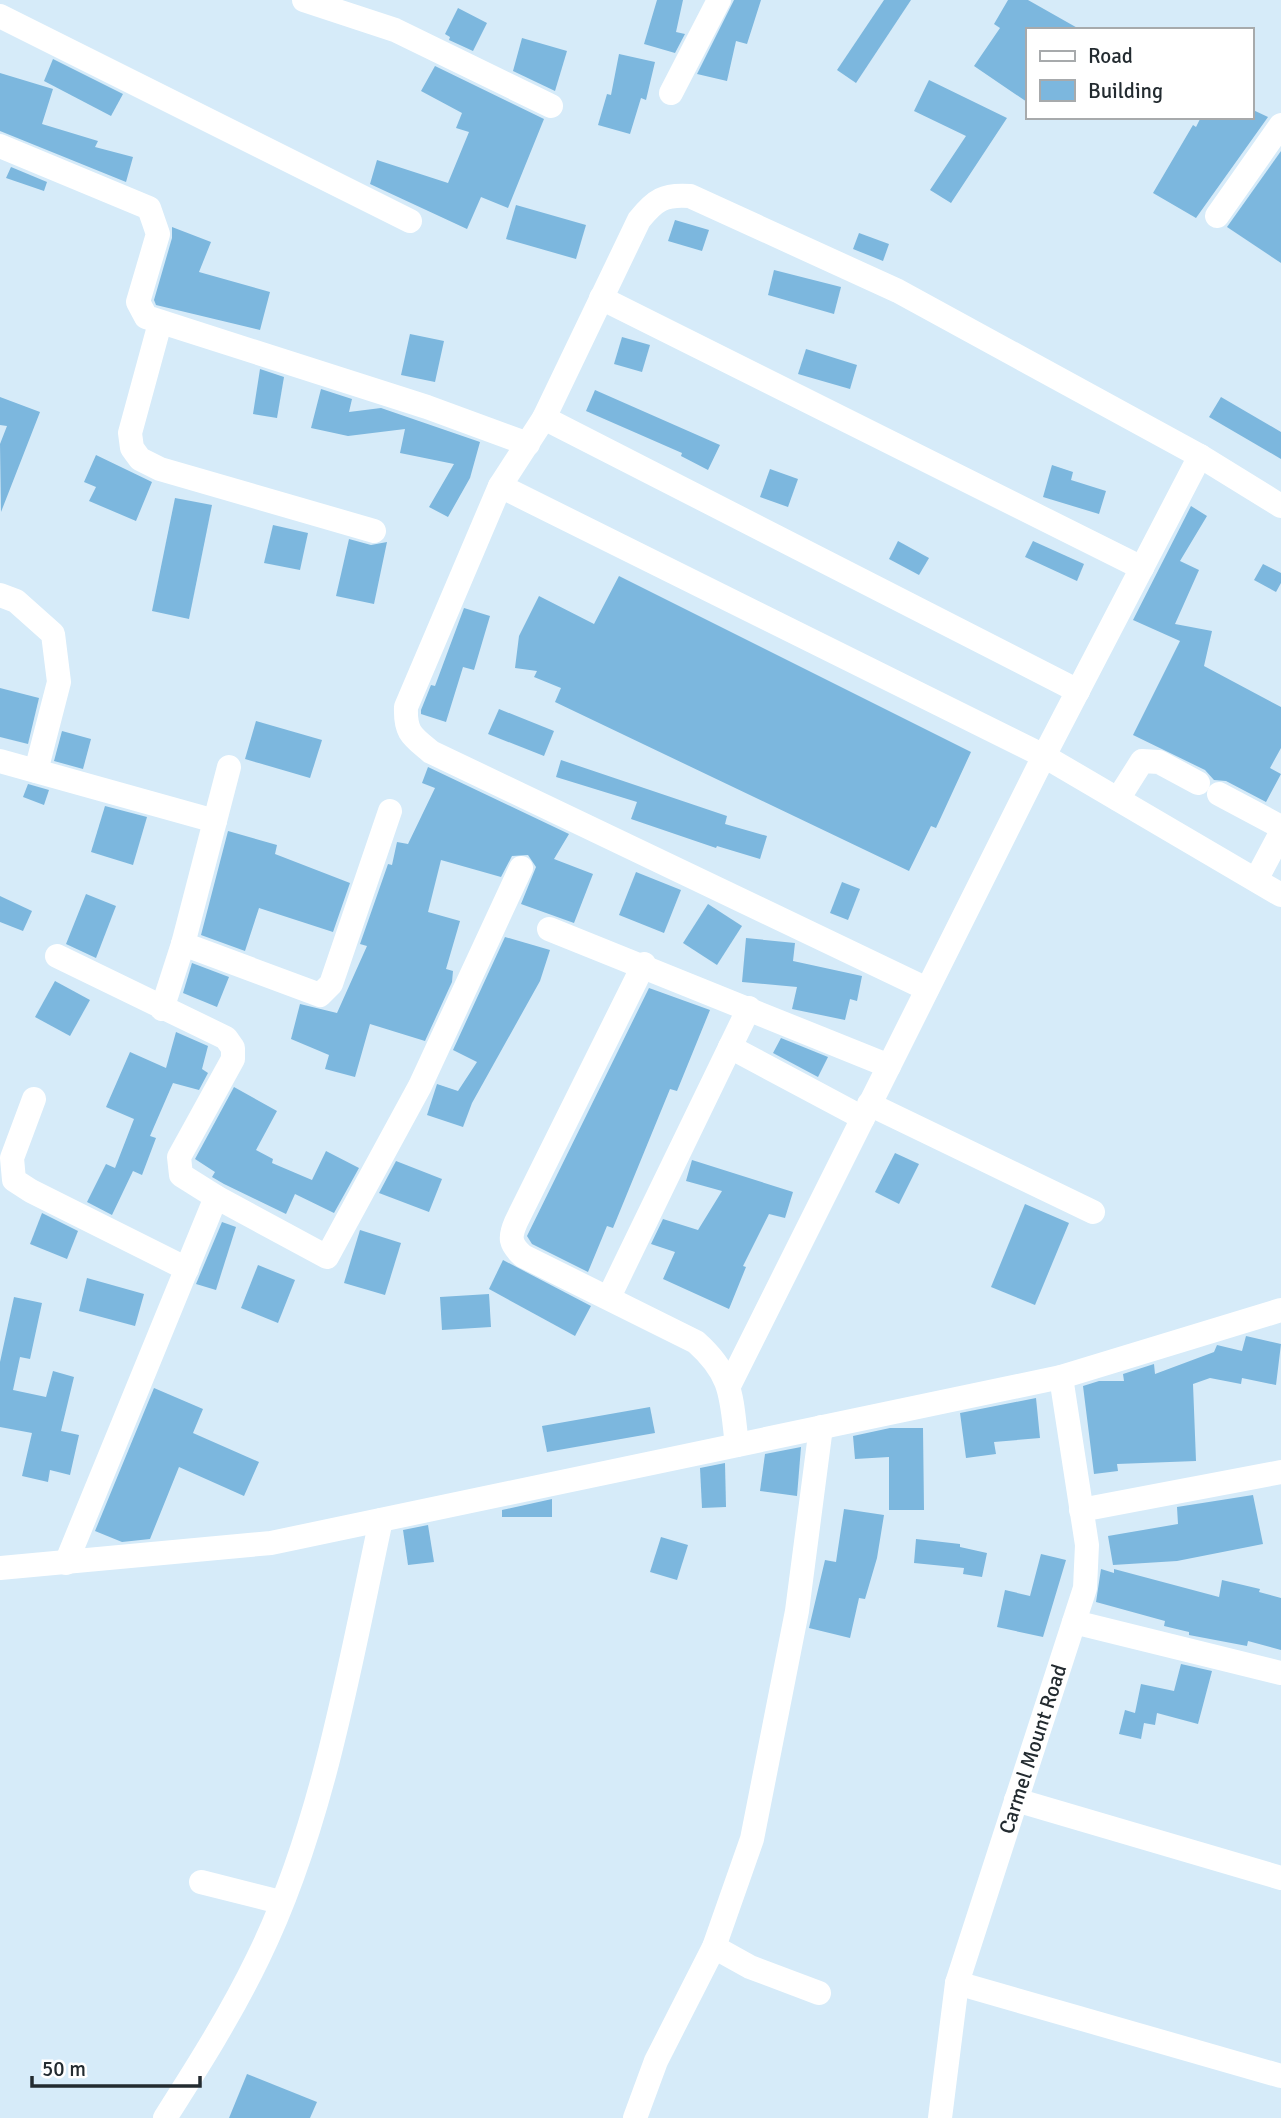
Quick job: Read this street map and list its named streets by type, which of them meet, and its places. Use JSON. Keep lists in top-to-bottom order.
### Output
{
  "streets": {
    "street": ["Carmel Mount Road"]
  },
  "legend": ["Road", "Building"],
  "scale_bar": "50 m"
}
